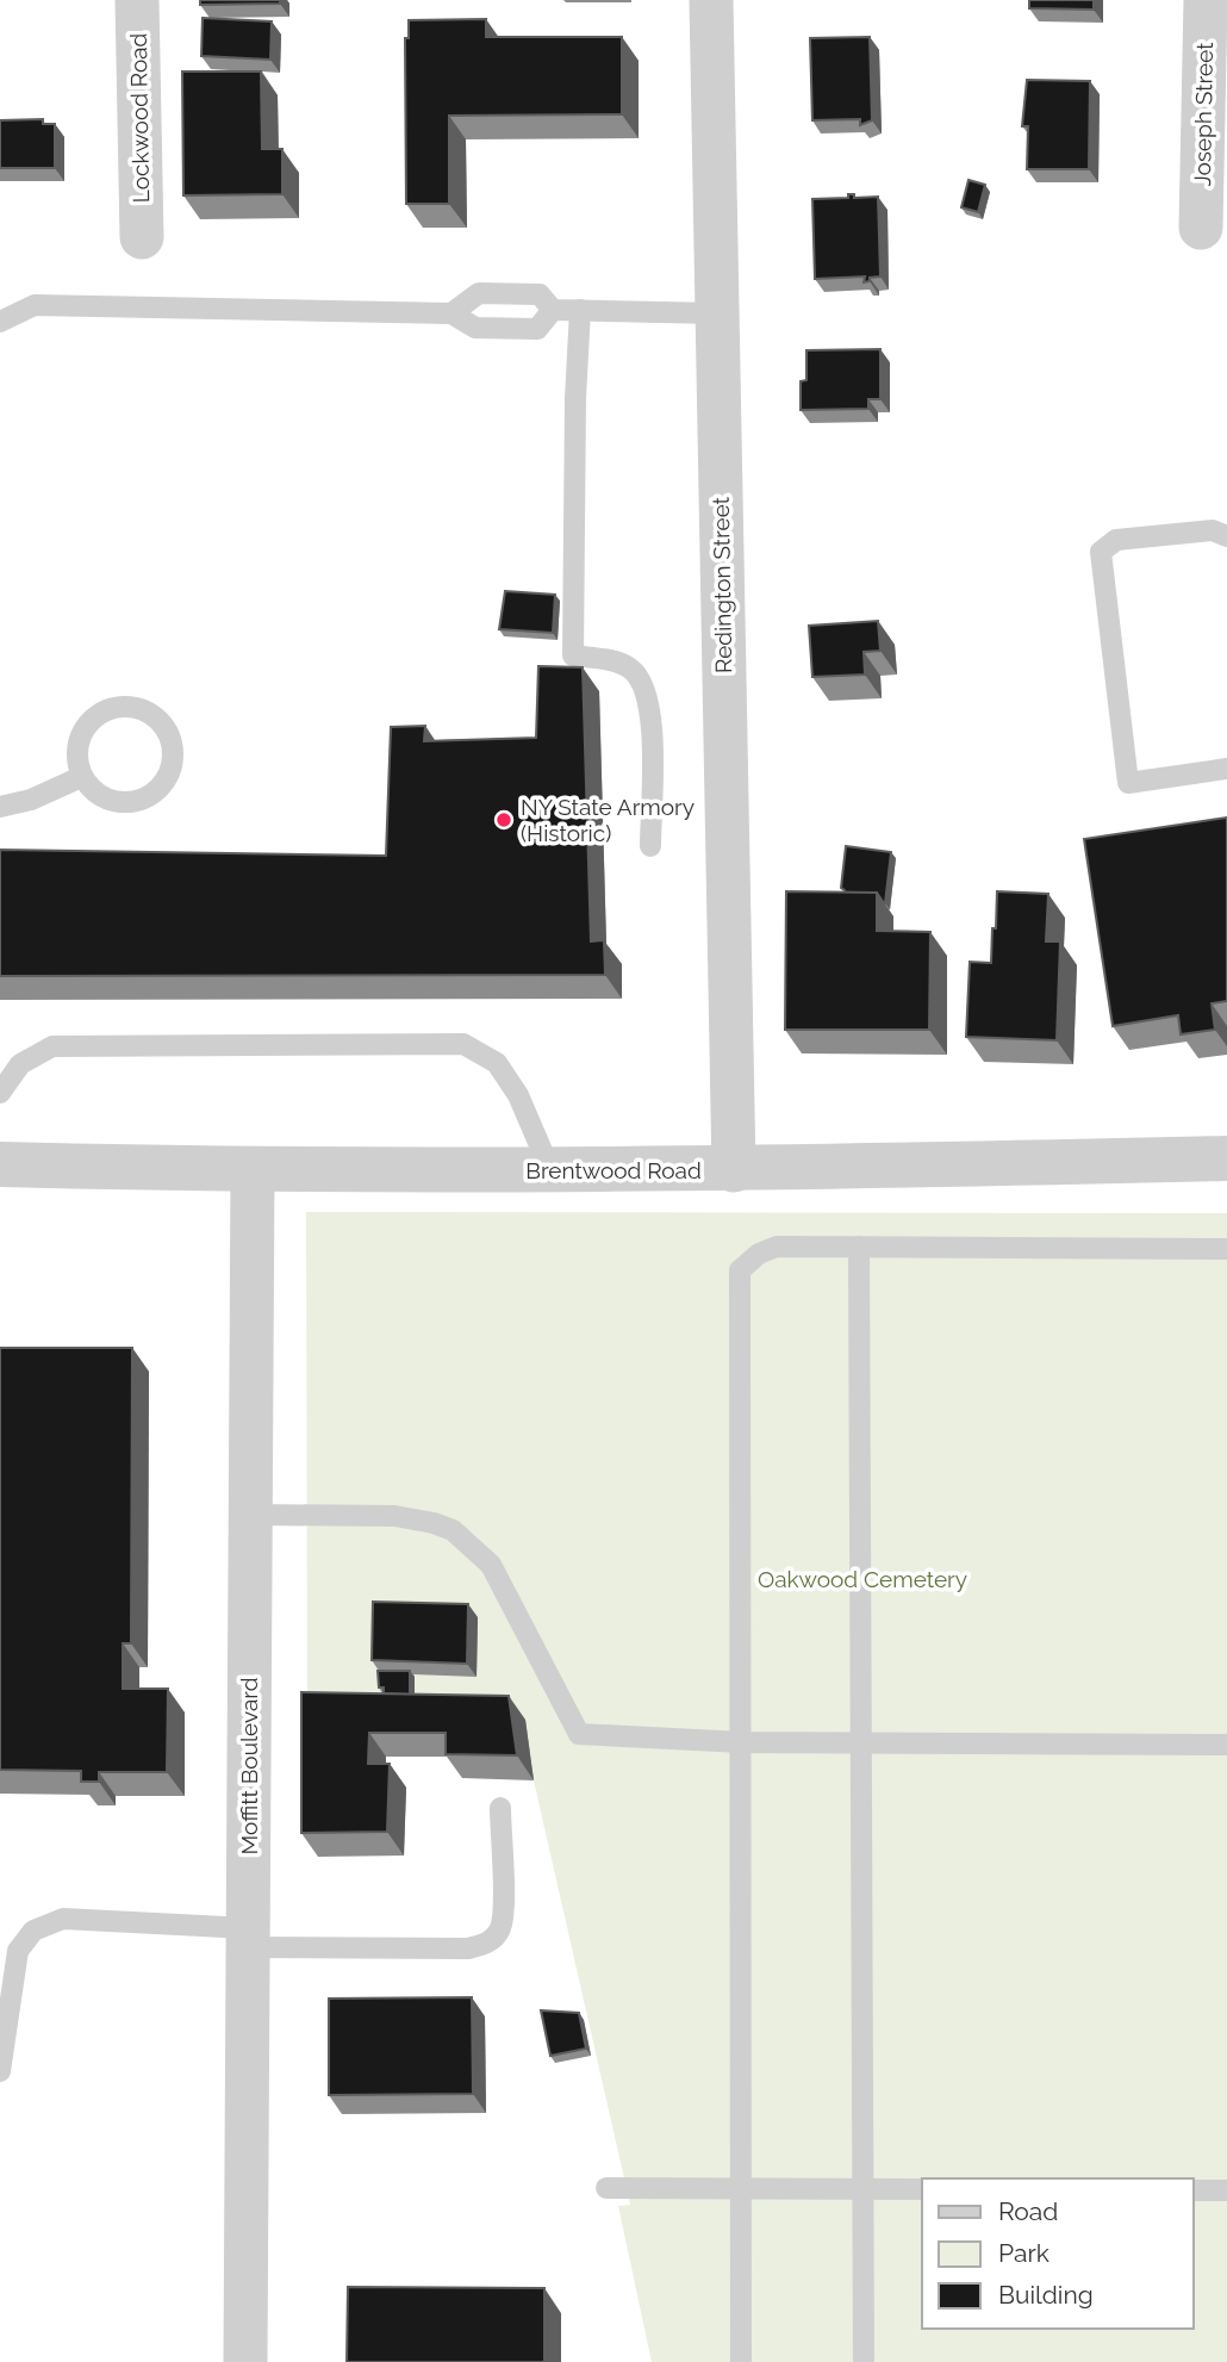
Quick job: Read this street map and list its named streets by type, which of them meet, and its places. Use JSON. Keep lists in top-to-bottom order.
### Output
{
  "streets": {
    "street": [
      "Joseph Street",
      "Lockwood Road",
      "Redington Street",
      "Brentwood Road",
      "Moffitt Boulevard"
    ]
  },
  "crossings": [
    ["Redington Street", "Brentwood Road"],
    ["Brentwood Road", "Moffitt Boulevard"]
  ],
  "parks": ["Oakwood Cemetery"],
  "places": ["NY State Armory (Historic)"],
  "legend": ["Road", "Park", "Building"]
}
